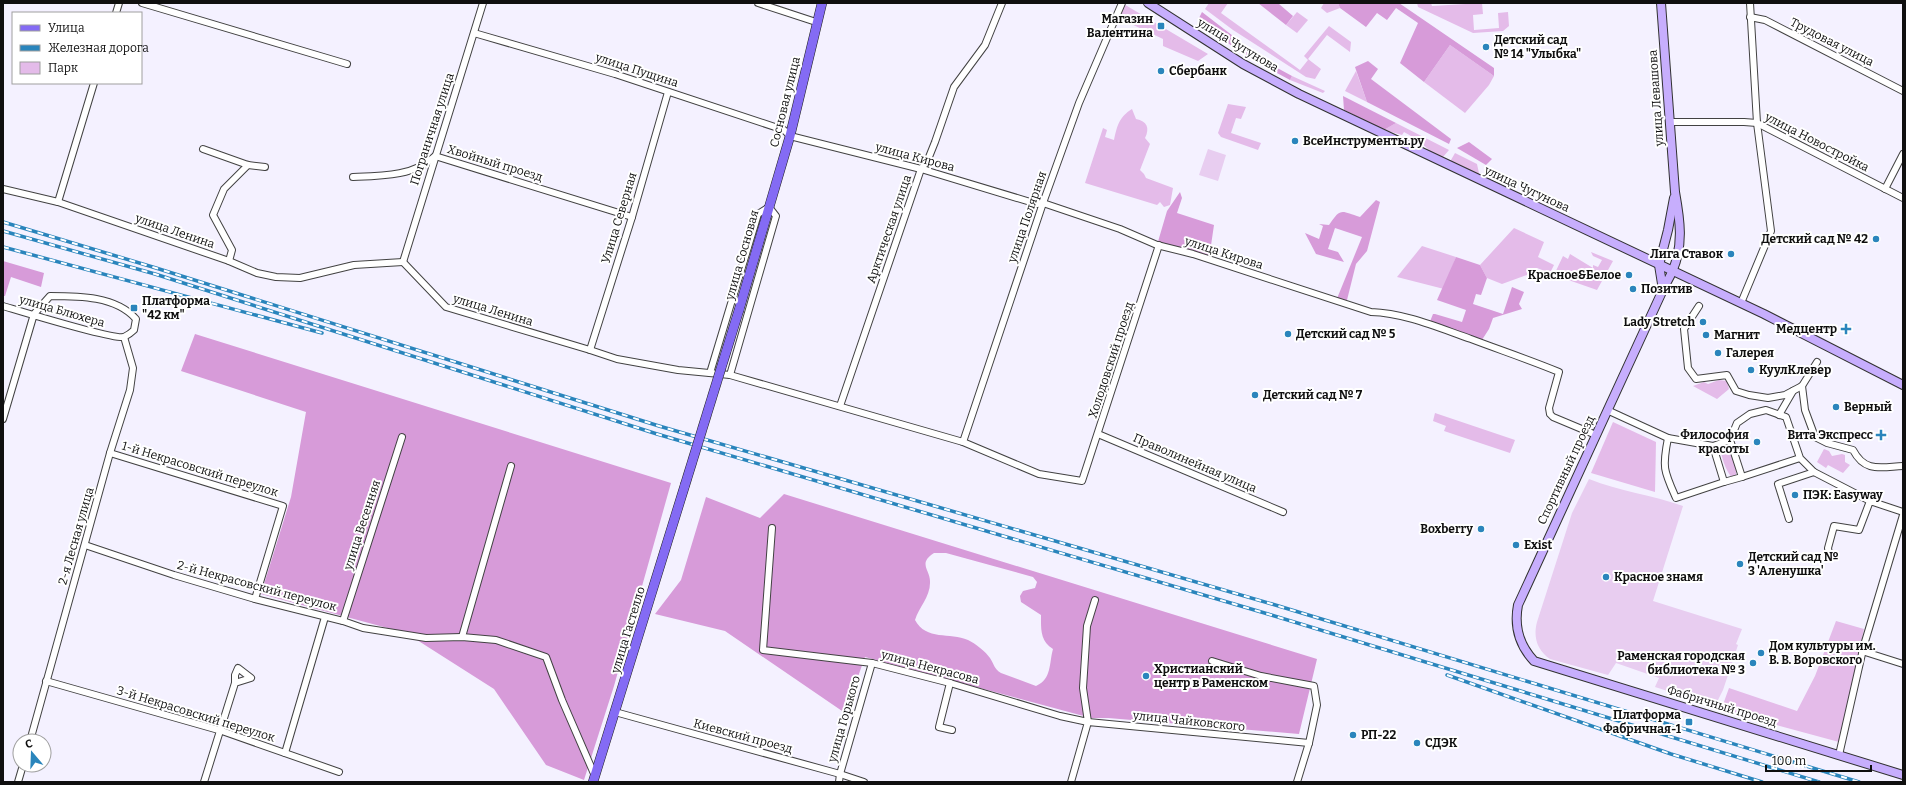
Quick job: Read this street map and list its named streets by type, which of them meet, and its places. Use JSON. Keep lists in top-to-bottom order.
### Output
{
  "streets": {
    "main road": [
      "улица Чугунова",
      "улица Левашова",
      "Сосновая улица",
      "улица Сосновая",
      "Спортивный проезд",
      "улица Гастелло",
      "Фабричный проезд"
    ],
    "street": [
      "Трудовая улица",
      "улица Пущина",
      "Пограничная улица",
      "улица Новостройка",
      "улица Кирова",
      "Хвойный проезд",
      "улица Полярная",
      "Улица Северная",
      "Арктическая улица",
      "улица Ленина",
      "улица Блюхера",
      "Холодовский проезд",
      "Праволинейная улица",
      "1-й Некрасовский переулок",
      "улица Весенняя",
      "2-я Лесная улица",
      "2-й Некрасовский переулок",
      "улица Некрасова",
      "3-й Некрасовский переулок",
      "улица Горького",
      "улица Чайковского",
      "Киевский проезд"
    ]
  },
  "crossings": [
    ["улица Чугунова", "улица Левашова"],
    ["улица Чугунова", "Спортивный проезд"],
    ["улица Пущина", "Сосновая улица"],
    ["улица Пущина", "Пограничная улица"],
    ["улица Пущина", "улица Кирова"],
    ["улица Пущина", "Улица Северная"],
    ["улица Левашова", "улица Новостройка"],
    ["улица Левашова", "Спортивный проезд"],
    ["Сосновая улица", "улица Кирова"],
    ["Сосновая улица", "улица Сосновая"],
    ["Пограничная улица", "Хвойный проезд"],
    ["Пограничная улица", "улица Ленина"],
    ["улица Кирова", "улица Полярная"],
    ["улица Кирова", "Арктическая улица"],
    ["улица Кирова", "Холодовский проезд"],
    ["улица Кирова", "Спортивный проезд"],
    ["Хвойный проезд", "Улица Северная"],
    ["улица Полярная", "улица Ленина"],
    ["Улица Северная", "улица Ленина"],
    ["Арктическая улица", "улица Ленина"],
    ["улица Ленина", "Холодовский проезд"],
    ["улица Сосновая", "улица Гастелло"],
    ["улица Блюхера", "2-я Лесная улица"],
    ["Холодовский проезд", "Праволинейная улица"],
    ["1-й Некрасовский переулок", "2-я Лесная улица"],
    ["1-й Некрасовский переулок", "2-й Некрасовский переулок"],
    ["Спортивный проезд", "Фабричный проезд"],
    ["улица Весенняя", "2-й Некрасовский переулок"],
    ["2-я Лесная улица", "2-й Некрасовский переулок"],
    ["2-я Лесная улица", "3-й Некрасовский переулок"],
    ["улица Гастелло", "Киевский проезд"],
    ["улица Некрасова", "улица Горького"],
    ["улица Некрасова", "улица Чайковского"],
    ["улица Горького", "Киевский проезд"]
  ],
  "places": {
    "transit": ["Магазин Валентина", "Платформа \"42 км\"", "Платформа Фабричная-1"],
    "other": [
      "Детский сад № 14 \"Улыбка\"",
      "Сбербанк",
      "ВсеИнструменты.ру",
      "Детский сад № 42",
      "Лига Ставок",
      "Красное&Белое",
      "Позитив",
      "Lady Stretch",
      "Детский сад № 5",
      "Магнит",
      "Галерея",
      "КуулКлевер",
      "Детский сад № 7",
      "Верный",
      "Философия красоты",
      "ПЭК: Easyway",
      "Boxberry",
      "Exist",
      "Детский сад № 3 'Аленушка'",
      "Красное знамя",
      "Дом культуры им. В. В. Воровского",
      "Раменская городская библиотека № 3",
      "Христианский центр в Раменском",
      "РП-22",
      "СДЭК"
    ],
    "health": ["Медцентр", "Вита Экспресс"]
  },
  "legend": ["Улица", "Железная дорога", "Парк"],
  "scale_bar": "100 m",
  "north": "top"
}
